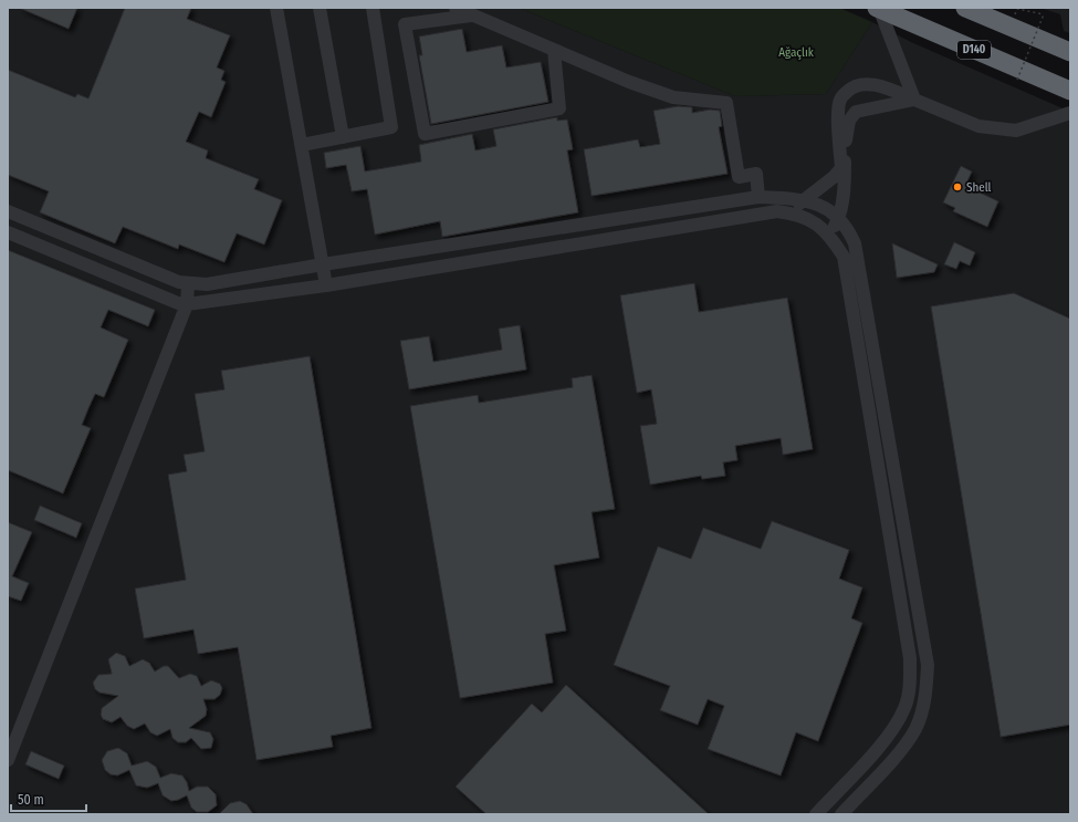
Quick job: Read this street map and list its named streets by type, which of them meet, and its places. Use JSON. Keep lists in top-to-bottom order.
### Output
{
  "streets": {
    "highway": ["D140"]
  },
  "parks": ["Ağaçlık"],
  "places": ["Shell"],
  "scale_bar": "50 m"
}
